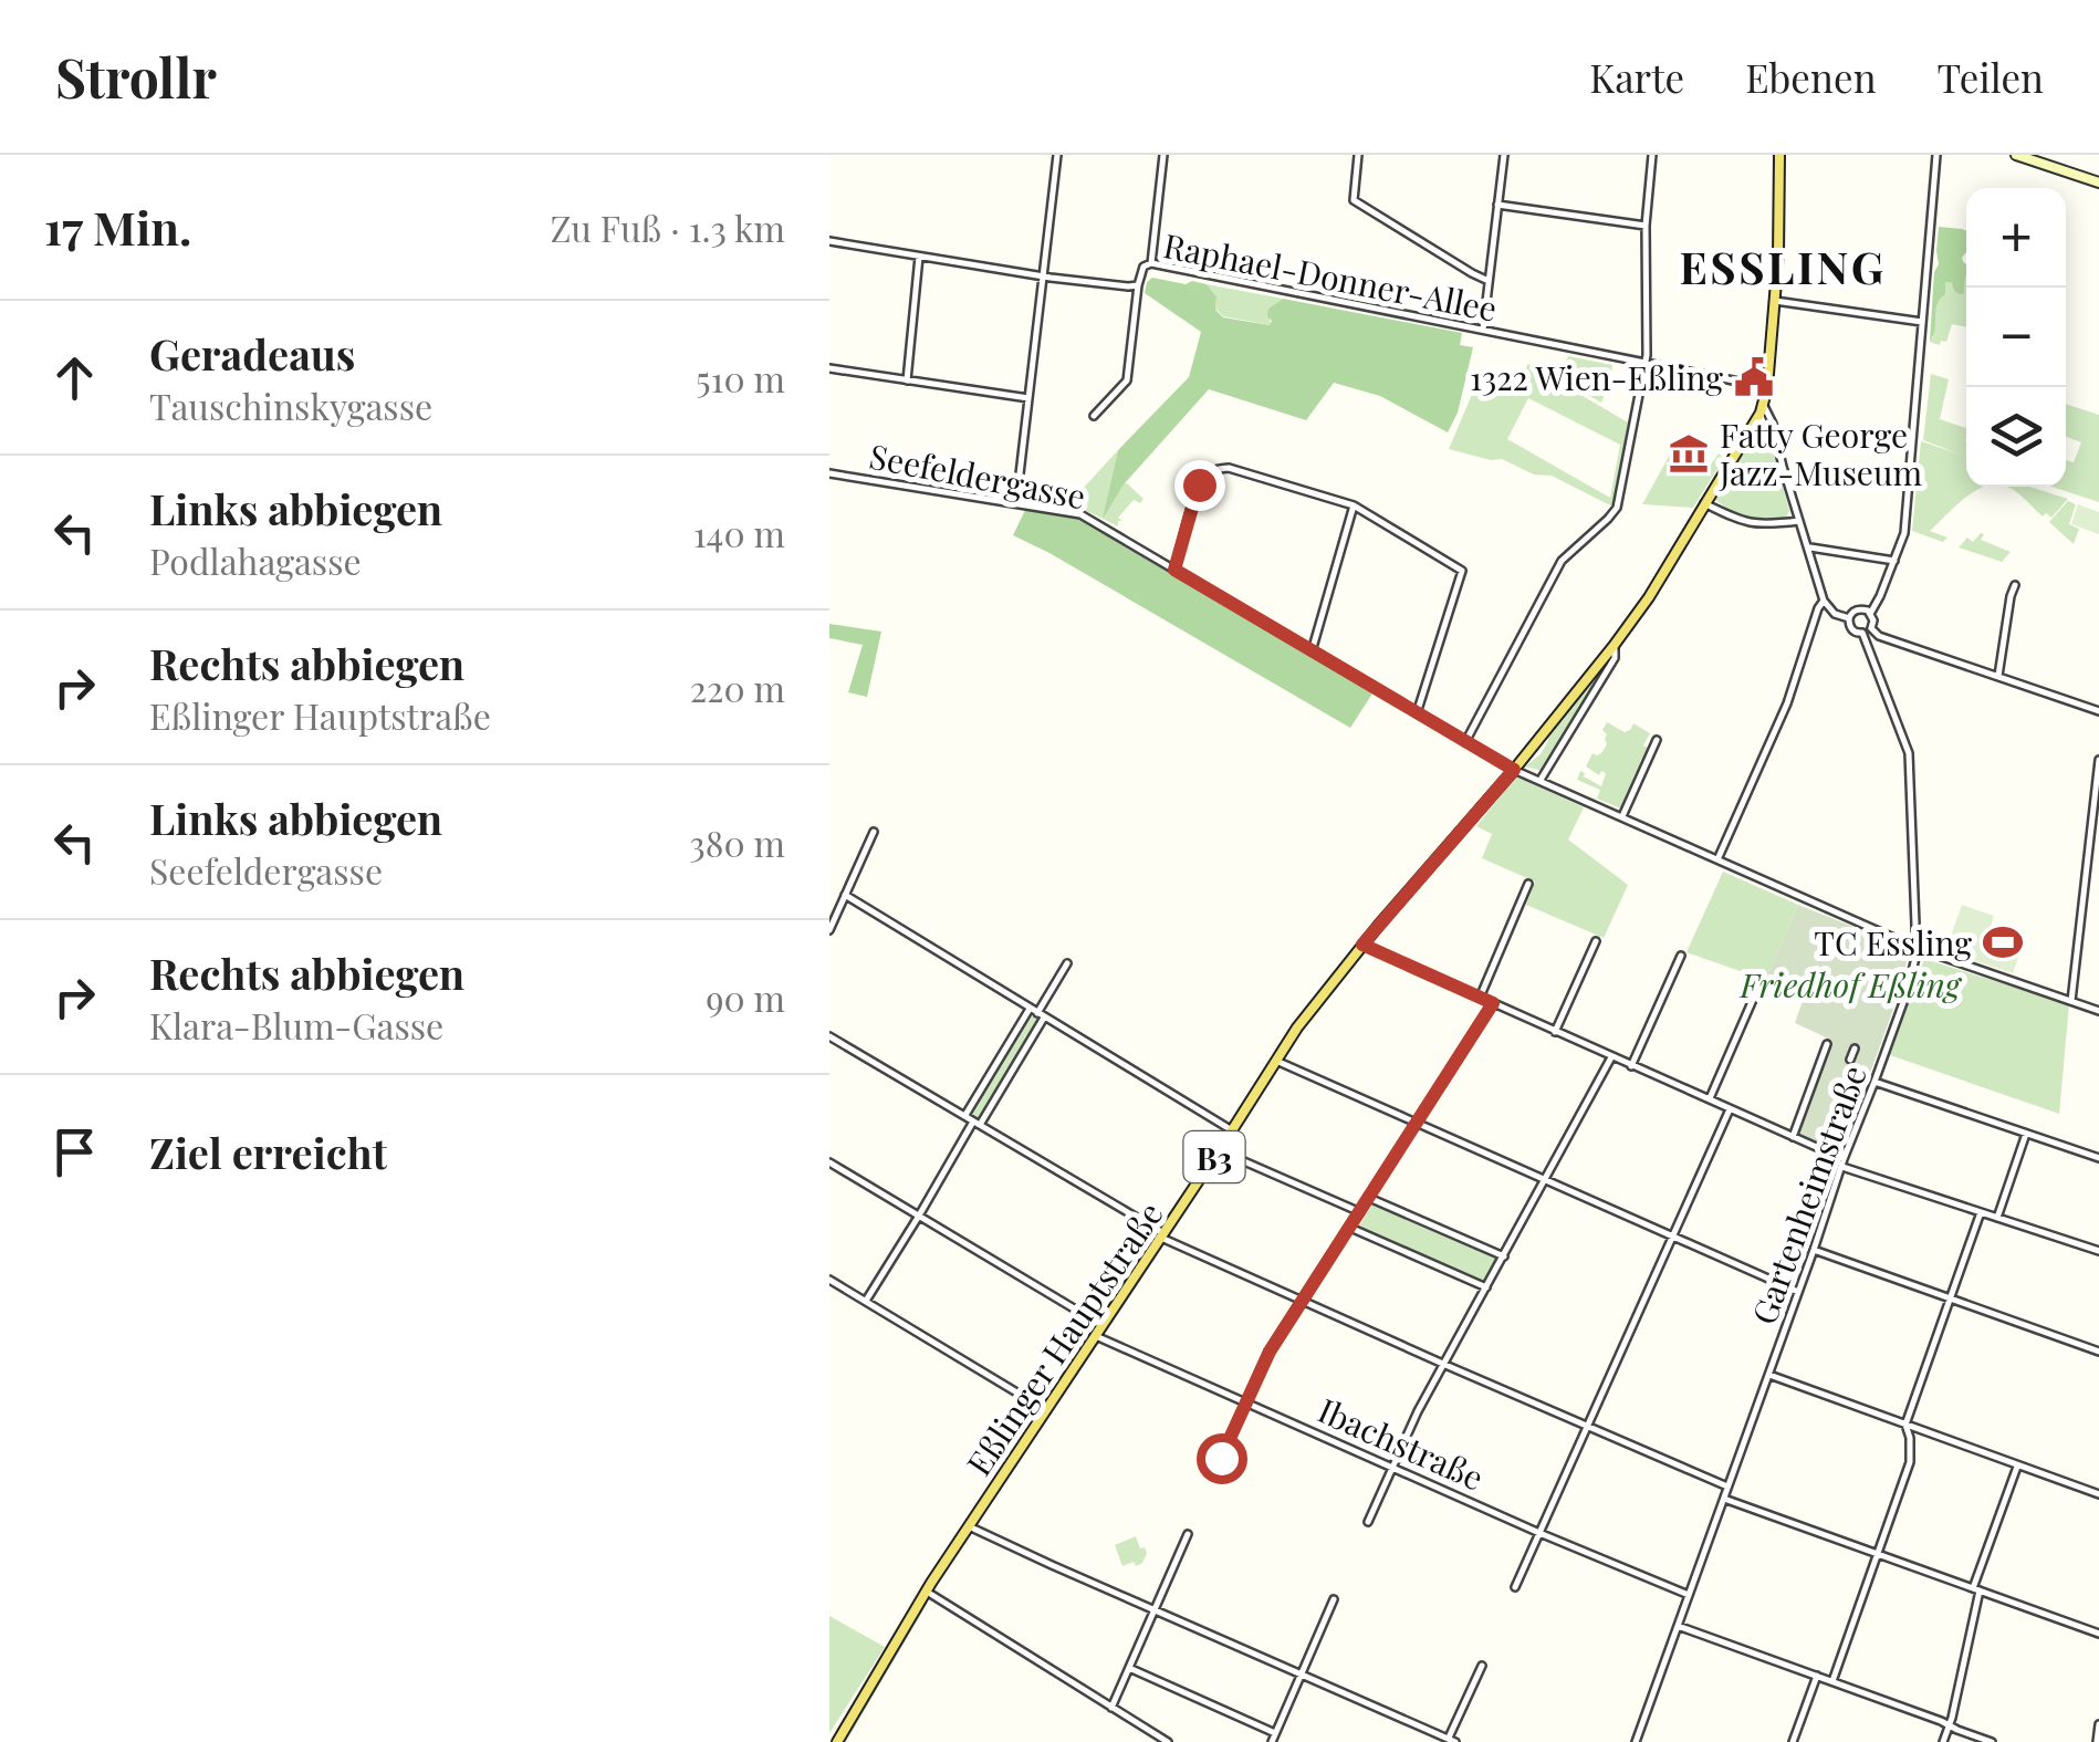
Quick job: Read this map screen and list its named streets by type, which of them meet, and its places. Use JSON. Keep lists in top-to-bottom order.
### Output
{
  "streets": {
    "main road": ["B3", "Eßlinger Hauptstraße"],
    "street": [
      "Raphael-Donner-Allee",
      "Seefeldergasse",
      "Gartenheimstraße",
      "Ibachstraße"
    ]
  },
  "crossings": [
    ["Raphael-Donner-Allee", "Eßlinger Hauptstraße"],
    ["Seefeldergasse", "Gartenheimstraße"],
    ["Seefeldergasse", "Eßlinger Hauptstraße"],
    ["B3", "Eßlinger Hauptstraße"],
    ["Gartenheimstraße", "Ibachstraße"],
    ["Eßlinger Hauptstraße", "Ibachstraße"]
  ],
  "districts": ["ESSLING"],
  "parks": ["Friedhof Eßling"],
  "places": {
    "public building": ["1322 Wien-Eßling"],
    "museum": ["Fatty George Jazz-Museum"],
    "sports": ["TC Essling"]
  },
  "page": {
    "header": "Strollr",
    "nav": ["Karte", "Ebenen", "Teilen"],
    "heading": ["17 Min.", "Zu Fuß · 1.3 km"],
    "map_buttons": ["+", "−"],
    "list": [
      ["Geradeaus", "Tauschinskygasse", "510 m"],
      ["Links abbiegen", "Podlahagasse", "140 m"],
      ["Rechts abbiegen", "Eßlinger Hauptstraße", "220 m"],
      ["Links abbiegen", "Seefeldergasse", "380 m"],
      ["Rechts abbiegen", "Klara-Blum-Gasse", "90 m"],
      "Ziel erreicht"
    ]
  }
}
